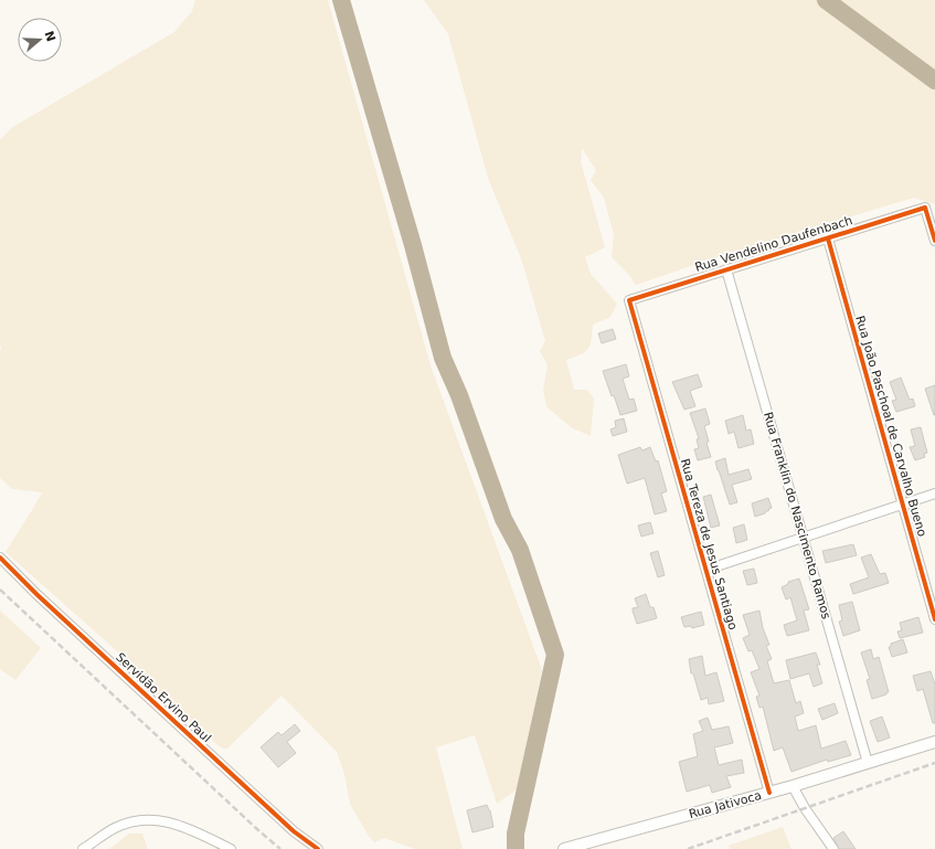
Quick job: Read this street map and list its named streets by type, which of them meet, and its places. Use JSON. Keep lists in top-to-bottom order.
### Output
{
  "streets": {
    "street": [
      "Rua Vendelino Daufenbach",
      "Rua João Paschoal de Carvalho Bueno",
      "Rua Franklin do Nascimento Ramos",
      "Rua Tereza de Jesus Santiago",
      "Servidão Ervino Paul",
      "Rua Jativoca"
    ]
  },
  "crossings": [
    ["Rua Vendelino Daufenbach", "Rua João Paschoal de Carvalho Bueno"],
    ["Rua Vendelino Daufenbach", "Rua Franklin do Nascimento Ramos"],
    ["Rua Vendelino Daufenbach", "Rua Tereza de Jesus Santiago"],
    ["Rua Franklin do Nascimento Ramos", "Rua Jativoca"],
    ["Rua Tereza de Jesus Santiago", "Rua Jativoca"]
  ],
  "north": "right"
}
